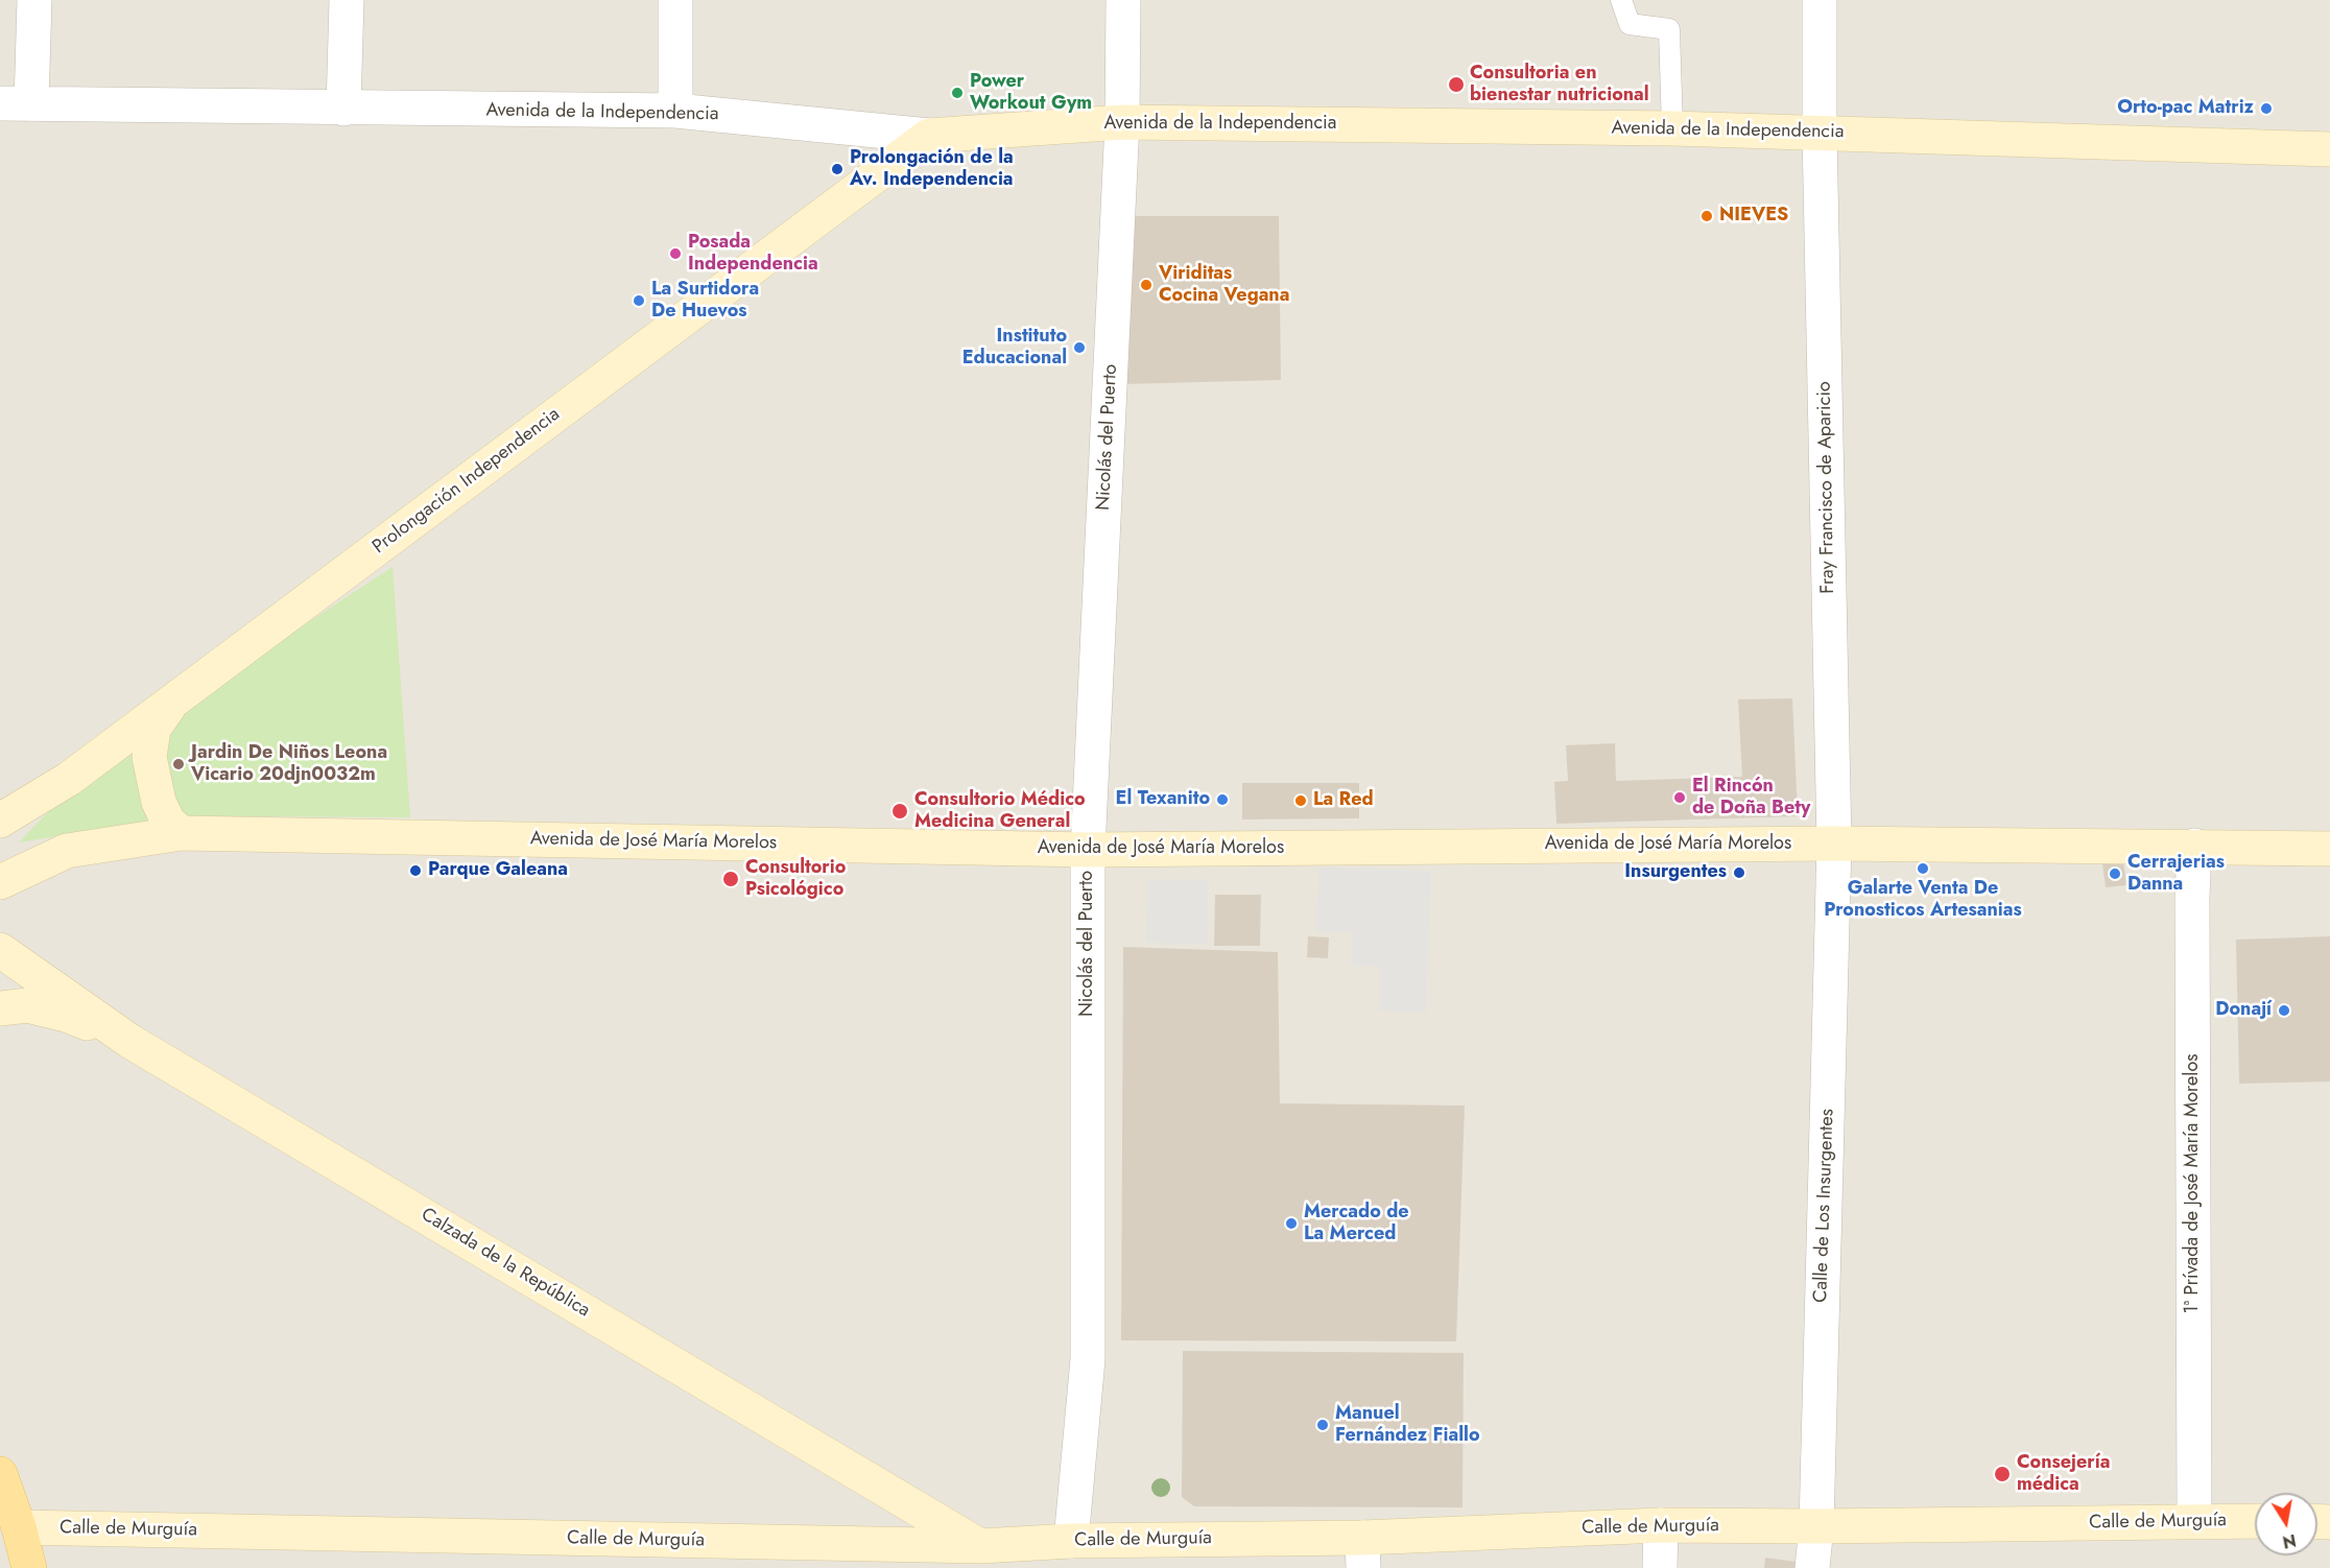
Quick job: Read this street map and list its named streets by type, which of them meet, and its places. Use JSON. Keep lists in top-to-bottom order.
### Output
{
  "streets": {
    "main road": [
      "Avenida de la Independencia",
      "Prolongación Independencia",
      "Avenida de José María Morelos",
      "Calzada de la República",
      "Calle de Murguía"
    ],
    "street": [
      "Nicolás del Puerto",
      "Fray Francisco de Aparicio",
      "1ª Prívada de José María Morelos",
      "Calle de Los Insurgentes"
    ]
  },
  "crossings": [
    ["Avenida de la Independencia", "Nicolás del Puerto"],
    ["Avenida de la Independencia", "Prolongación Independencia"],
    ["Avenida de la Independencia", "Fray Francisco de Aparicio"],
    ["Nicolás del Puerto", "Avenida de José María Morelos"],
    ["Nicolás del Puerto", "Calle de Murguía"],
    ["Fray Francisco de Aparicio", "Avenida de José María Morelos"],
    ["Fray Francisco de Aparicio", "Calle de Los Insurgentes"],
    ["Avenida de José María Morelos", "1ª Prívada de José María Morelos"],
    ["Avenida de José María Morelos", "Calle de Los Insurgentes"],
    ["1ª Prívada de José María Morelos", "Calle de Murguía"],
    ["Calle de Los Insurgentes", "Calle de Murguía"],
    ["Calzada de la República", "Calle de Murguía"]
  ],
  "places": [
    "Consultoria en bienestar nutricional",
    "Power Workout Gym",
    "Orto-pac Matriz",
    "Prolongación de la Av. Independencia",
    "NIEVES",
    "Posada Independencia",
    "Viriditas Cocina Vegana",
    "La Surtidora De Huevos",
    "Instituto Educacional",
    "Jardin De Niños Leona Vicario 20djn0032m",
    "El Rincón de Doña Bety",
    "El Texanito",
    "La Red",
    "Consultorio Médico Medicina General",
    "Galarte Venta De Pronosticos Artesanias",
    "Parque Galeana",
    "Insurgentes",
    "Cerrajerias Danna",
    "Consultorio Psicológico",
    "Donají",
    "Mercado de La Merced",
    "Manuel Fernández Fiallo",
    "Consejería médica"
  ],
  "north": "bottom"
}
